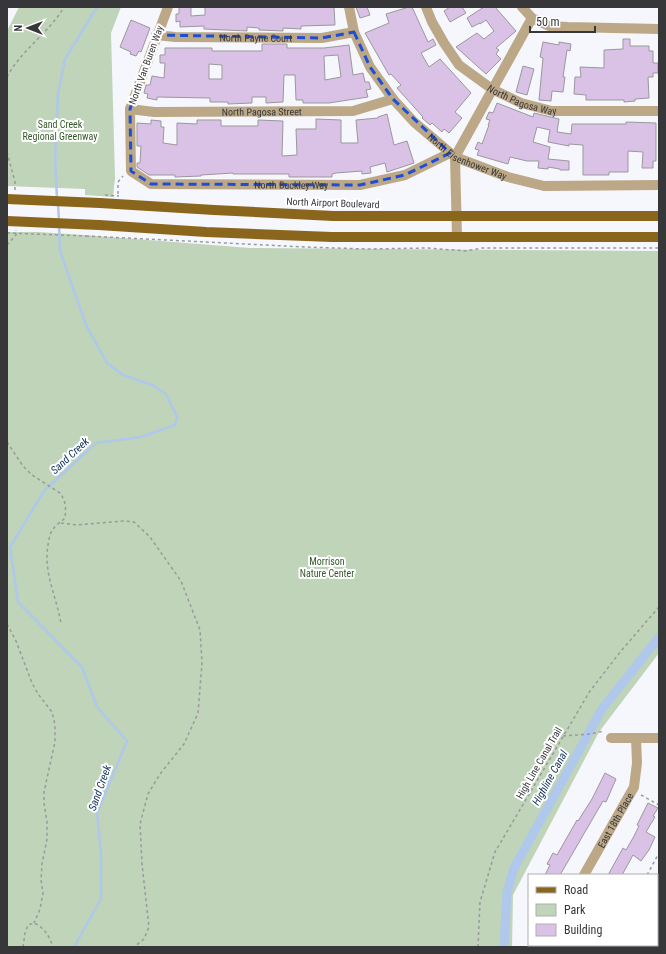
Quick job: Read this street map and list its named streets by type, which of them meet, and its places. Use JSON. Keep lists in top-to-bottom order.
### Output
{
  "streets": {
    "main road": ["North Airport Boulevard"],
    "street": [
      "North Payne Court",
      "North Van Buren Way",
      "North Pagosa Way",
      "North Pagosa Street",
      "North Eisenhower Way",
      "North Buckley Way",
      "East 18th Place"
    ],
    "path": ["High Line Canal Trail"]
  },
  "crossings": [
    ["North Payne Court", "North Van Buren Way"],
    ["North Payne Court", "North Eisenhower Way"],
    ["North Van Buren Way", "North Pagosa Street"],
    ["North Van Buren Way", "North Buckley Way"],
    ["North Pagosa Street", "North Eisenhower Way"],
    ["North Eisenhower Way", "North Buckley Way"]
  ],
  "water": ["Sand Creek", "Highline Canal"],
  "parks": ["Sand Creek Regional Greenway", "Morrison Nature Center"],
  "legend": ["Road", "Park", "Building"],
  "scale_bar": "50 m",
  "north": "left"
}
